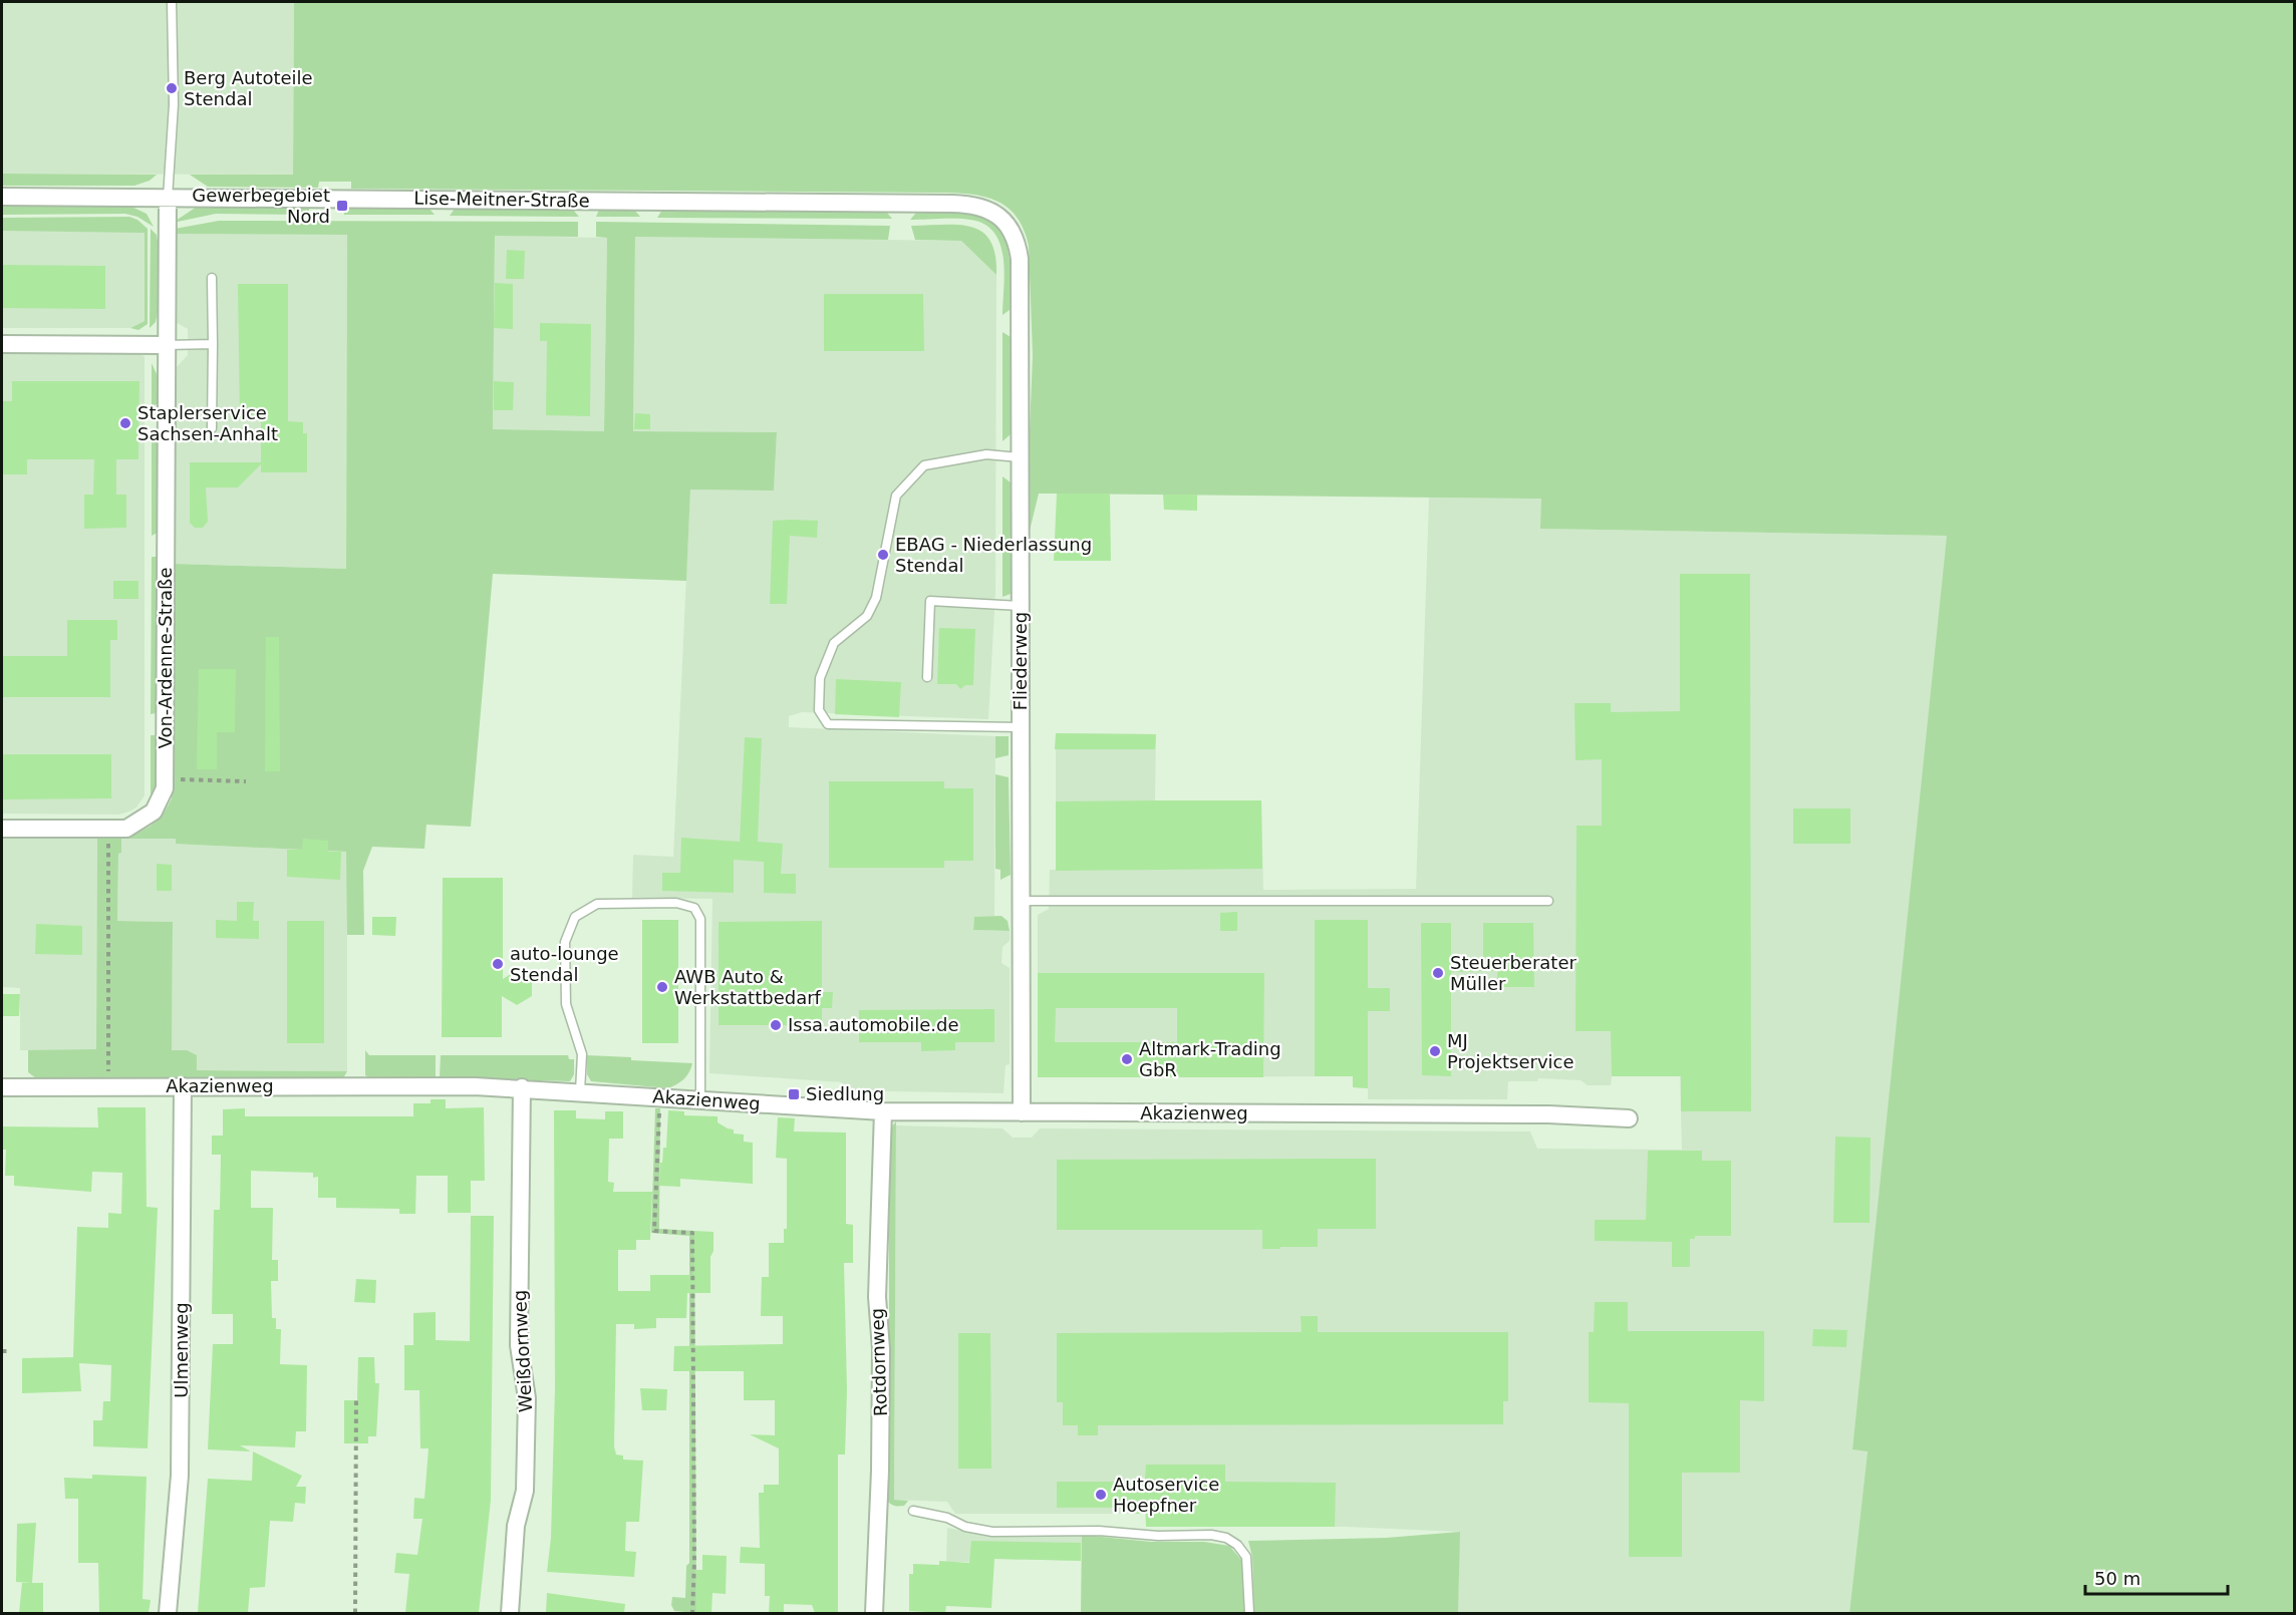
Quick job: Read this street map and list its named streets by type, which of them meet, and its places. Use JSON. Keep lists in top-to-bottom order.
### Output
{
  "streets": {
    "street": [
      "Lise-Meitner-Straße",
      "Von-Ardenne-Straße",
      "Fliederweg",
      "Akazienweg",
      "Ulmenweg",
      "Weißdornweg",
      "Rotdornweg"
    ]
  },
  "crossings": [
    ["Lise-Meitner-Straße", "Von-Ardenne-Straße"],
    ["Lise-Meitner-Straße", "Fliederweg"],
    ["Fliederweg", "Akazienweg"],
    ["Akazienweg", "Ulmenweg"],
    ["Akazienweg", "Weißdornweg"],
    ["Akazienweg", "Rotdornweg"]
  ],
  "places": {
    "other": [
      "Berg Autoteile Stendal",
      "Staplerservice Sachsen-Anhalt",
      "EBAG - Niederlassung Stendal",
      "auto-lounge Stendal",
      "Steuerberater Müller",
      "AWB Auto & Werkstattbedarf",
      "Issa.automobile.de",
      "MJ Projektservice",
      "Altmark-Trading GbR",
      "Autoservice Hoepfner"
    ],
    "transit": ["Gewerbegebiet Nord", "Siedlung"]
  },
  "scale_bar": "50 m"
}
